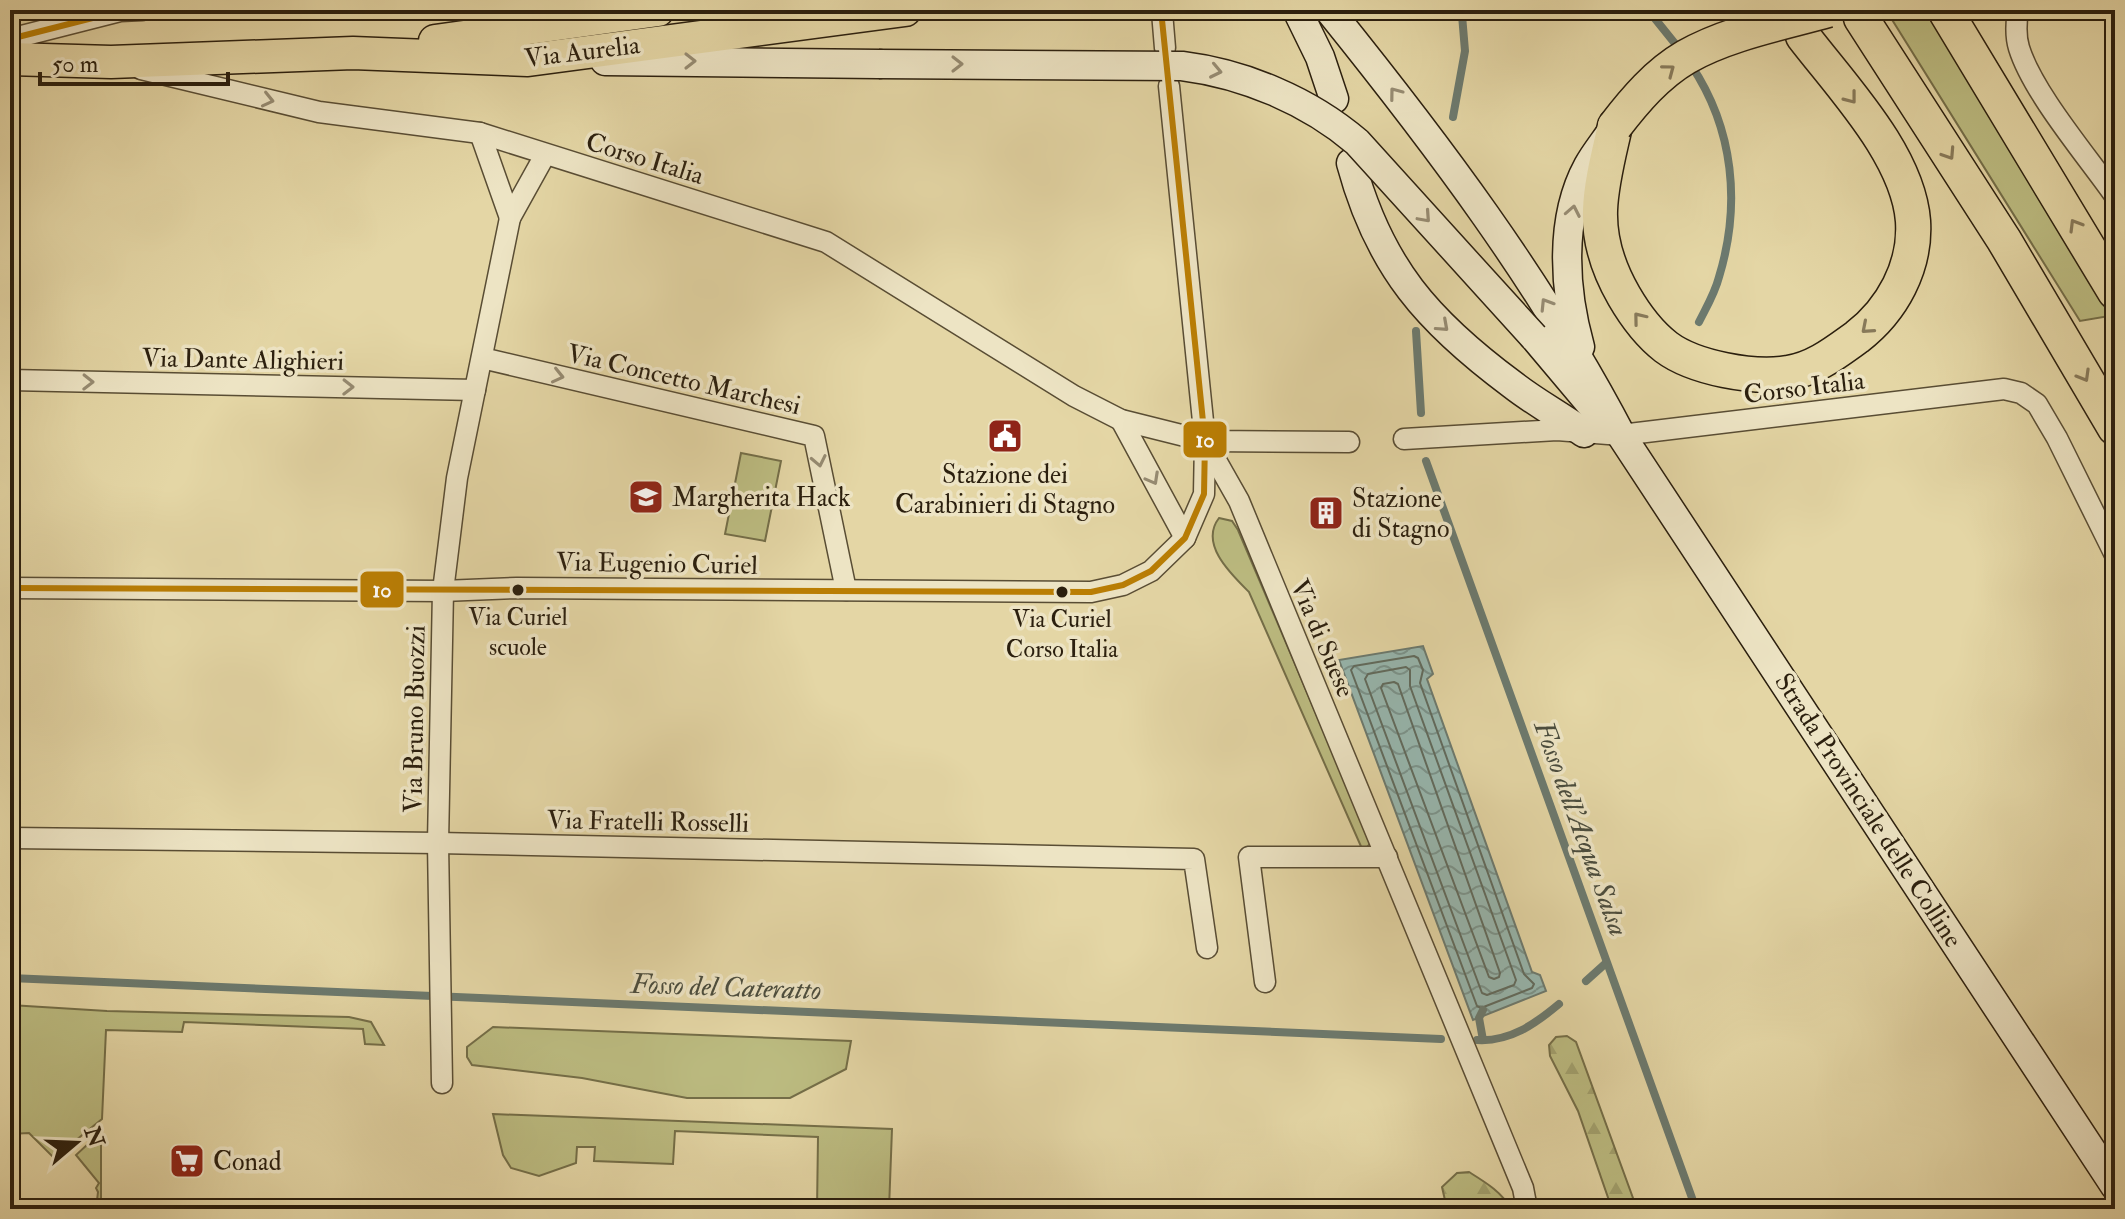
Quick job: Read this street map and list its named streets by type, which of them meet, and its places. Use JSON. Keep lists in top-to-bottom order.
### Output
{
  "streets": {
    "main road": ["Via Aurelia", "Strada Provinciale delle Colline"],
    "street": [
      "Corso Italia",
      "Via Dante Alighieri",
      "Via Concetto Marchesi",
      "Via Eugenio Curiel",
      "Via di Suese",
      "Via Bruno Buozzi",
      "Via Fratelli Rosselli"
    ]
  },
  "crossings": [
    ["Via Aurelia", "Corso Italia"],
    ["Corso Italia", "Via Eugenio Curiel"],
    ["Corso Italia", "Via di Suese"],
    ["Corso Italia", "Via Bruno Buozzi"],
    ["Corso Italia", "Strada Provinciale delle Colline"],
    ["Via Dante Alighieri", "Via Bruno Buozzi"],
    ["Via Concetto Marchesi", "Via Eugenio Curiel"],
    ["Via Concetto Marchesi", "Via Bruno Buozzi"],
    ["Via Eugenio Curiel", "Via di Suese"],
    ["Via Eugenio Curiel", "Via Bruno Buozzi"],
    ["Via Bruno Buozzi", "Via Fratelli Rosselli"]
  ],
  "one_way": ["Via Dante Alighieri", "Via Concetto Marchesi"],
  "water": ["Fosso dell'Acqua Salsa", "Fosso del Cateratto"],
  "places": {
    "public building": ["Stazione dei Carabinieri di Stagno"],
    "school or university": ["Margherita Hack"],
    "building": ["Stazione di Stagno"],
    "other": ["Via Curiel scuole", "Via Curiel Corso Italia"],
    "supermarket": ["Conad"]
  },
  "lines": ["transit line 10"],
  "scale_bar": "50 m",
  "north": "right"
}
